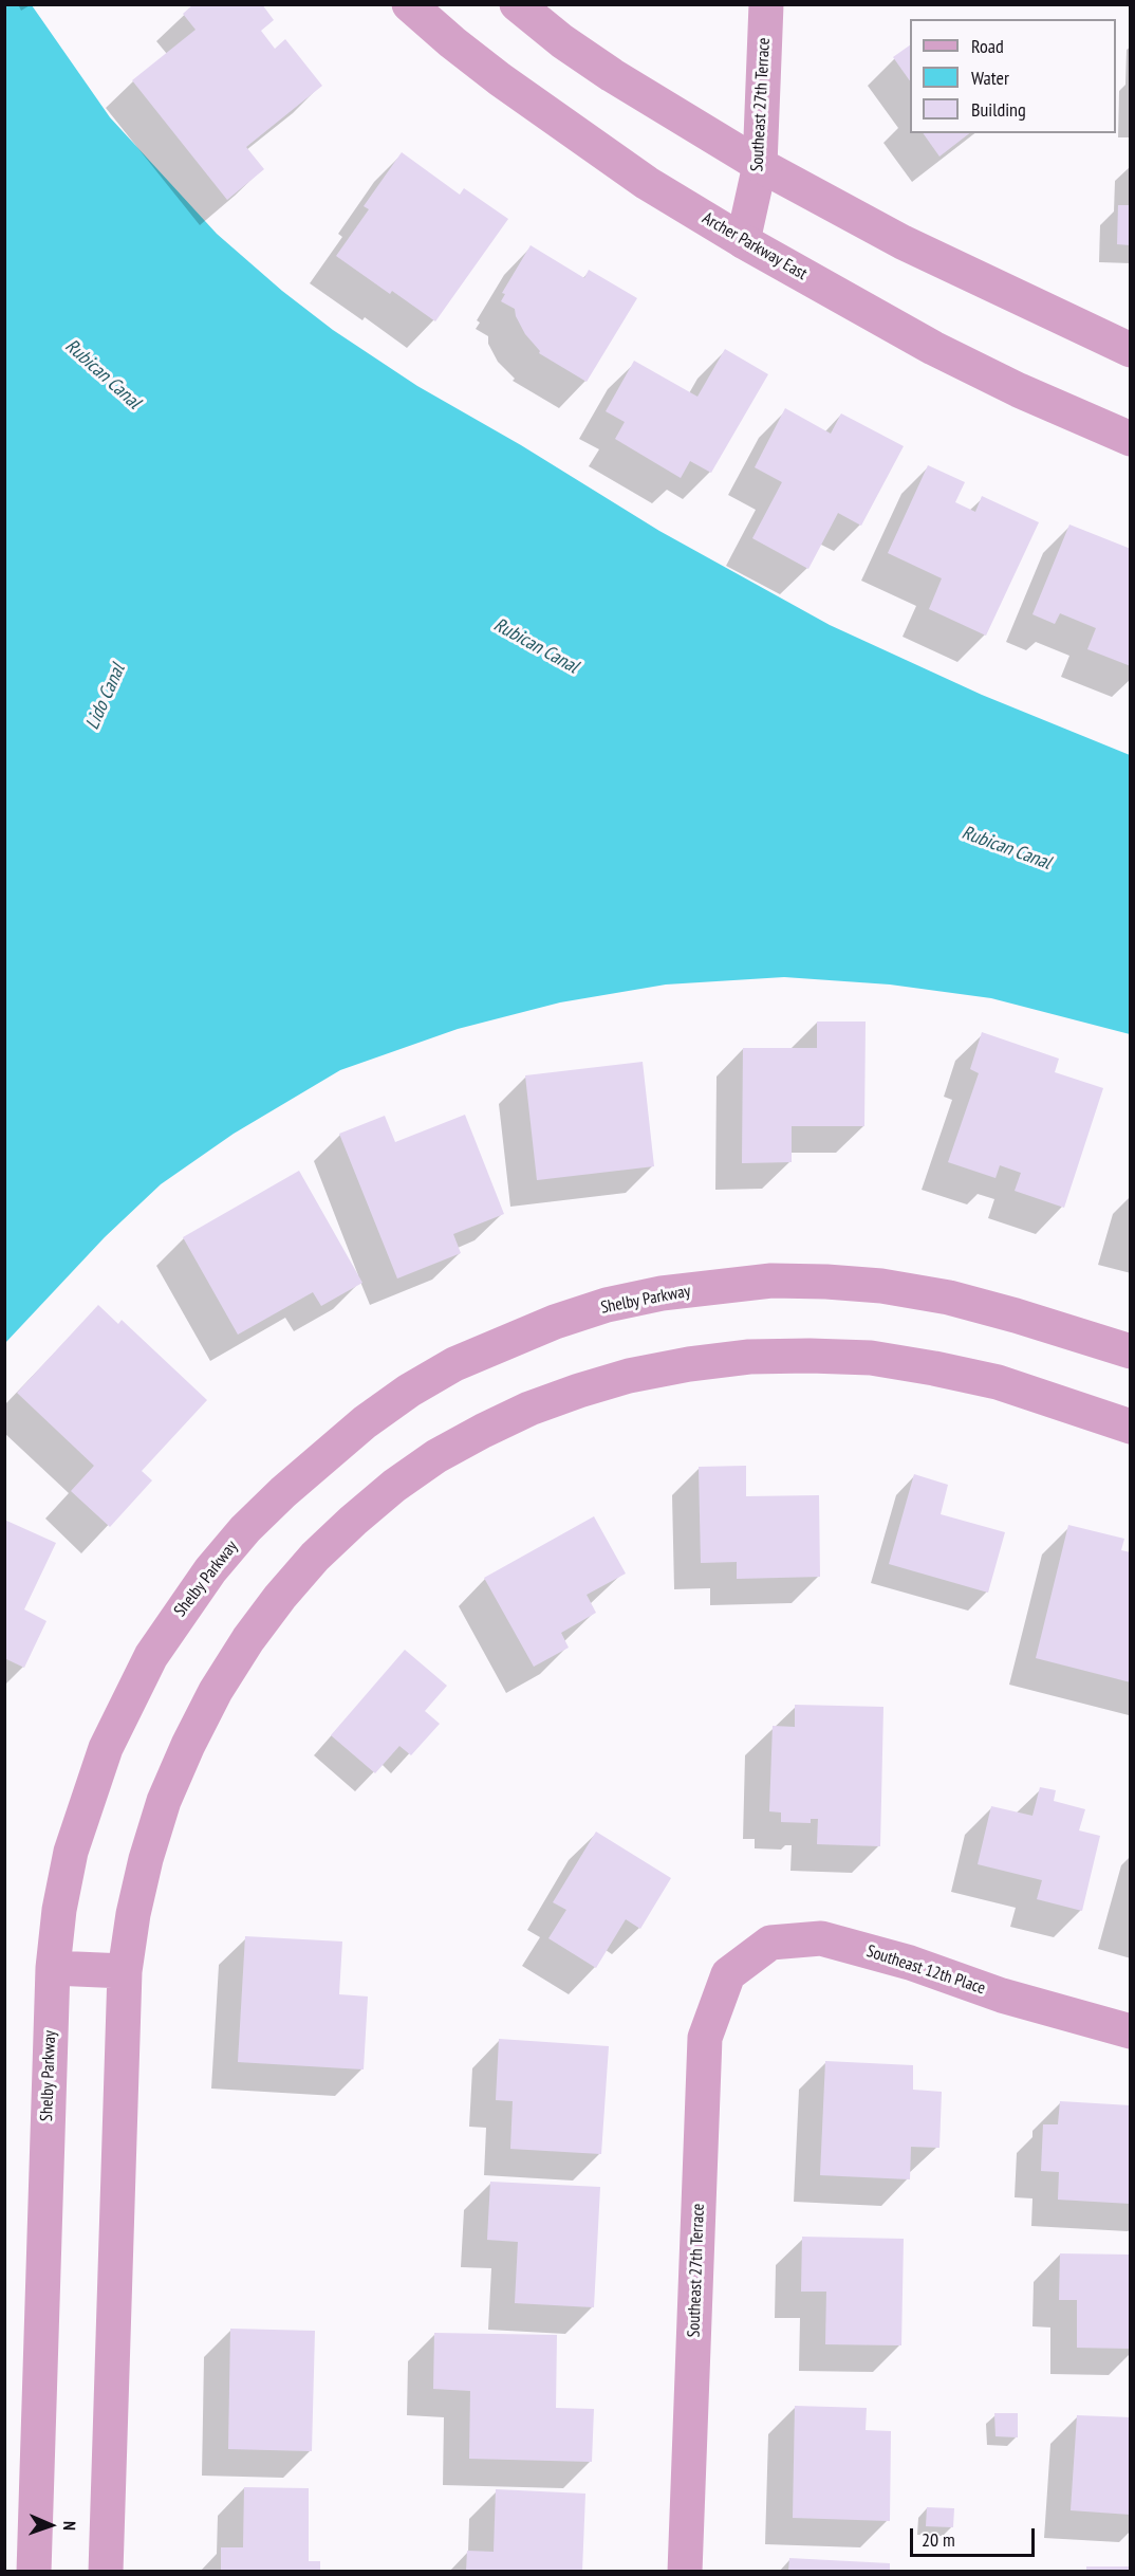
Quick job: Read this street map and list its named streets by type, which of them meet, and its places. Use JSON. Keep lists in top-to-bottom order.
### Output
{
  "streets": {
    "street": [
      "Southeast 27th Terrace",
      "Archer Parkway East",
      "Shelby Parkway",
      "Southeast 12th Place"
    ]
  },
  "crossings": [
    ["Southeast 27th Terrace", "Archer Parkway East"],
    ["Southeast 27th Terrace", "Southeast 12th Place"]
  ],
  "water": ["Rubican Canal", "Lido Canal"],
  "legend": ["Road", "Water", "Building"],
  "scale_bar": "20 m",
  "north": "right"
}
